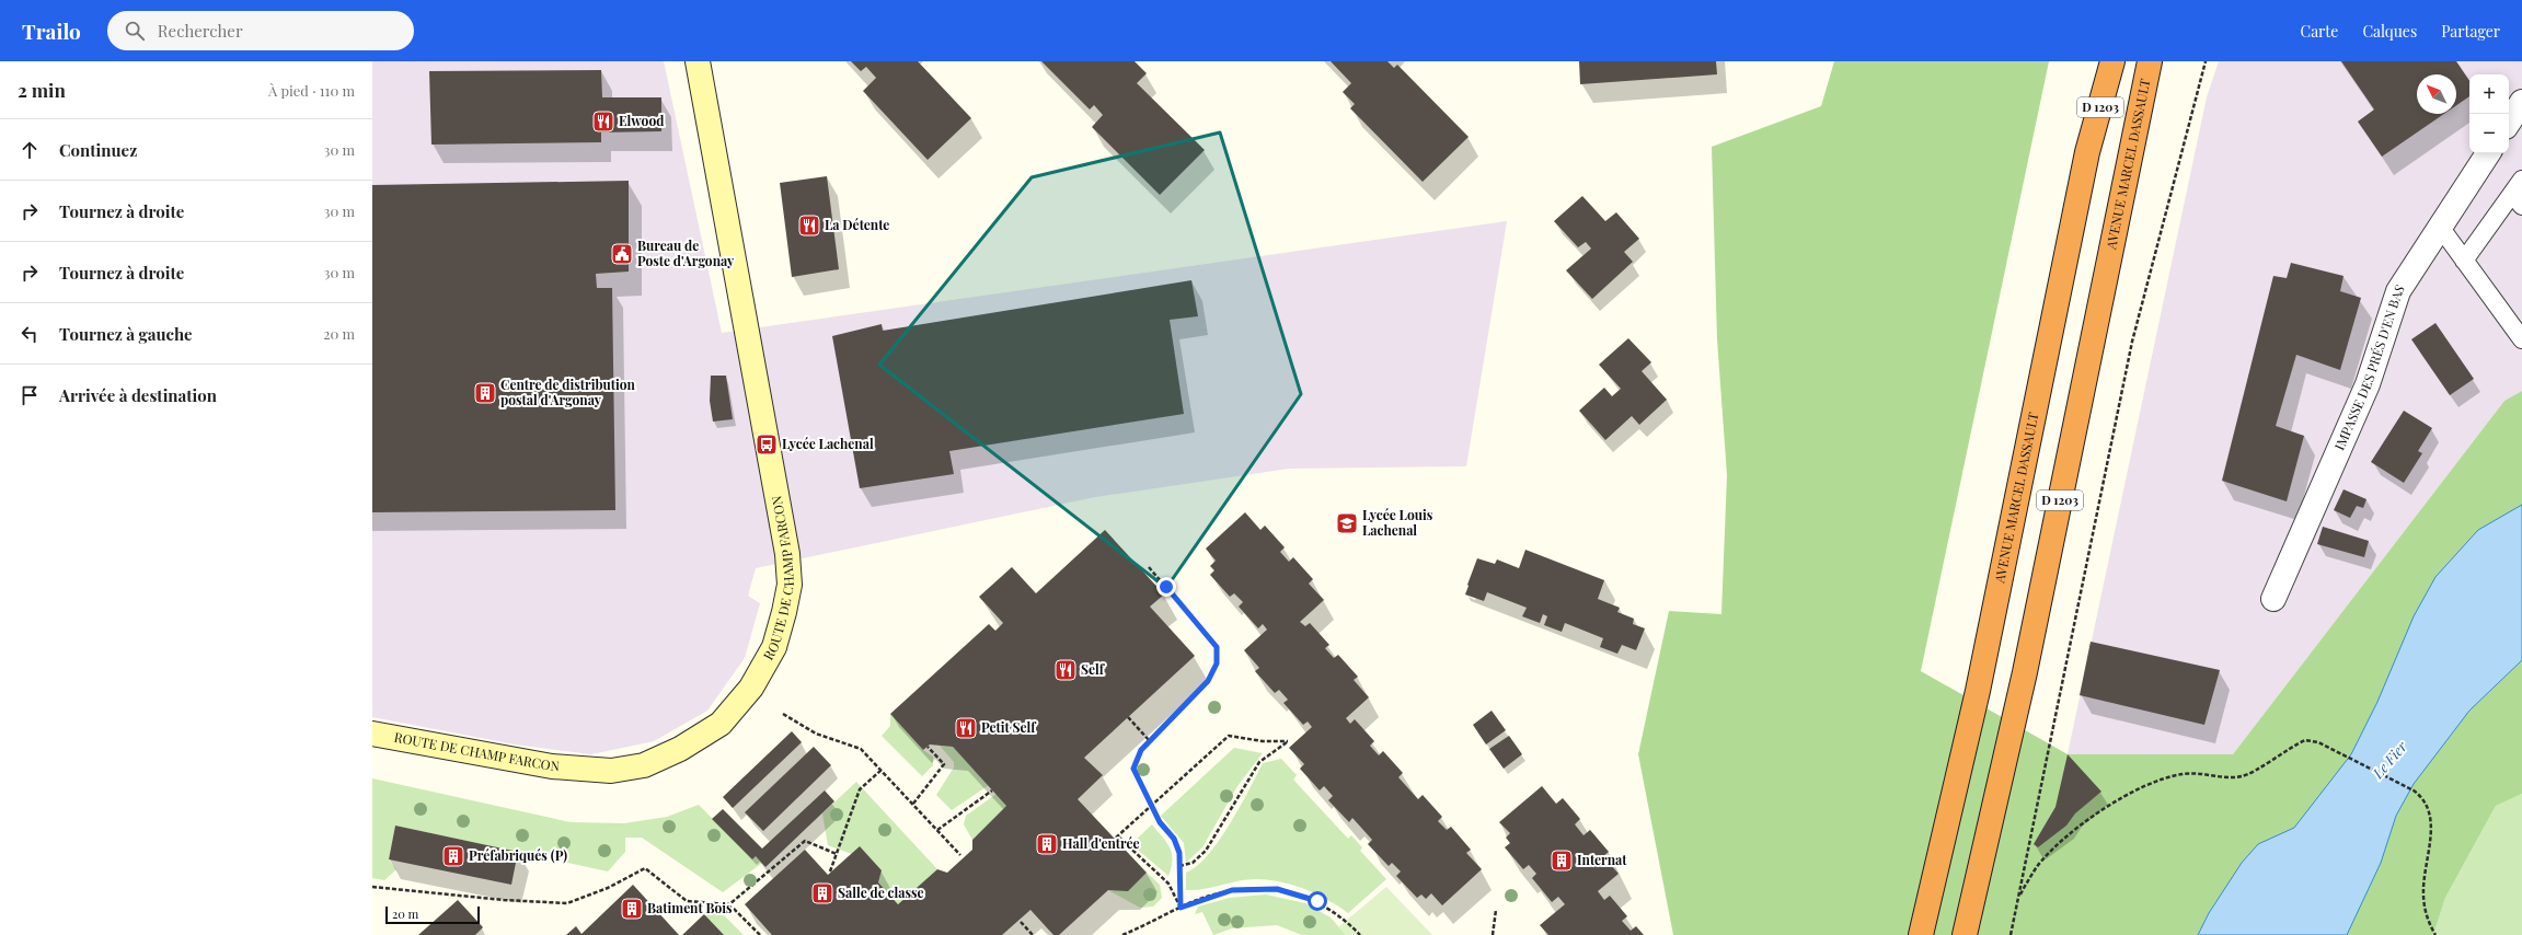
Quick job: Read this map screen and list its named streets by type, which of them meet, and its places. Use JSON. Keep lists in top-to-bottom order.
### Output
{
  "streets": {
    "highway": ["D 1203", "AVENUE MARCEL DASSAULT"],
    "street": ["IMPASSE DES PRÉS D'EN BAS", "ROUTE DE CHAMP FARCON"]
  },
  "water": ["Le Fier"],
  "places": {
    "restaurant": [
      "Elwood",
      "La Détente",
      "Self",
      "Petit Self"
    ],
    "public building": ["Bureau de Poste d'Argonay"],
    "building": [
      "Centre de distribution postal d'Argonay",
      "Hall d'entrée",
      "Préfabriqués (P)",
      "Internat",
      "Salle de classe",
      "Batiment Bois"
    ],
    "bus stop": ["Lycée Lachenal"],
    "school or university": ["Lycée Louis Lachenal"]
  },
  "scale_bar": "20 m",
  "north": "top left",
  "page": {
    "header": "Trailo",
    "search": "Rechercher",
    "nav": ["Carte", "Calques", "Partager"],
    "heading": ["2 min", "À pied · 110 m"],
    "map_buttons": ["+", "−"],
    "list": [
      ["Continuez", "30 m"],
      ["Tournez à droite", "30 m"],
      ["Tournez à droite", "30 m"],
      ["Tournez à gauche", "20 m"],
      "Arrivée à destination"
    ],
    "scale": "20 m"
  }
}
